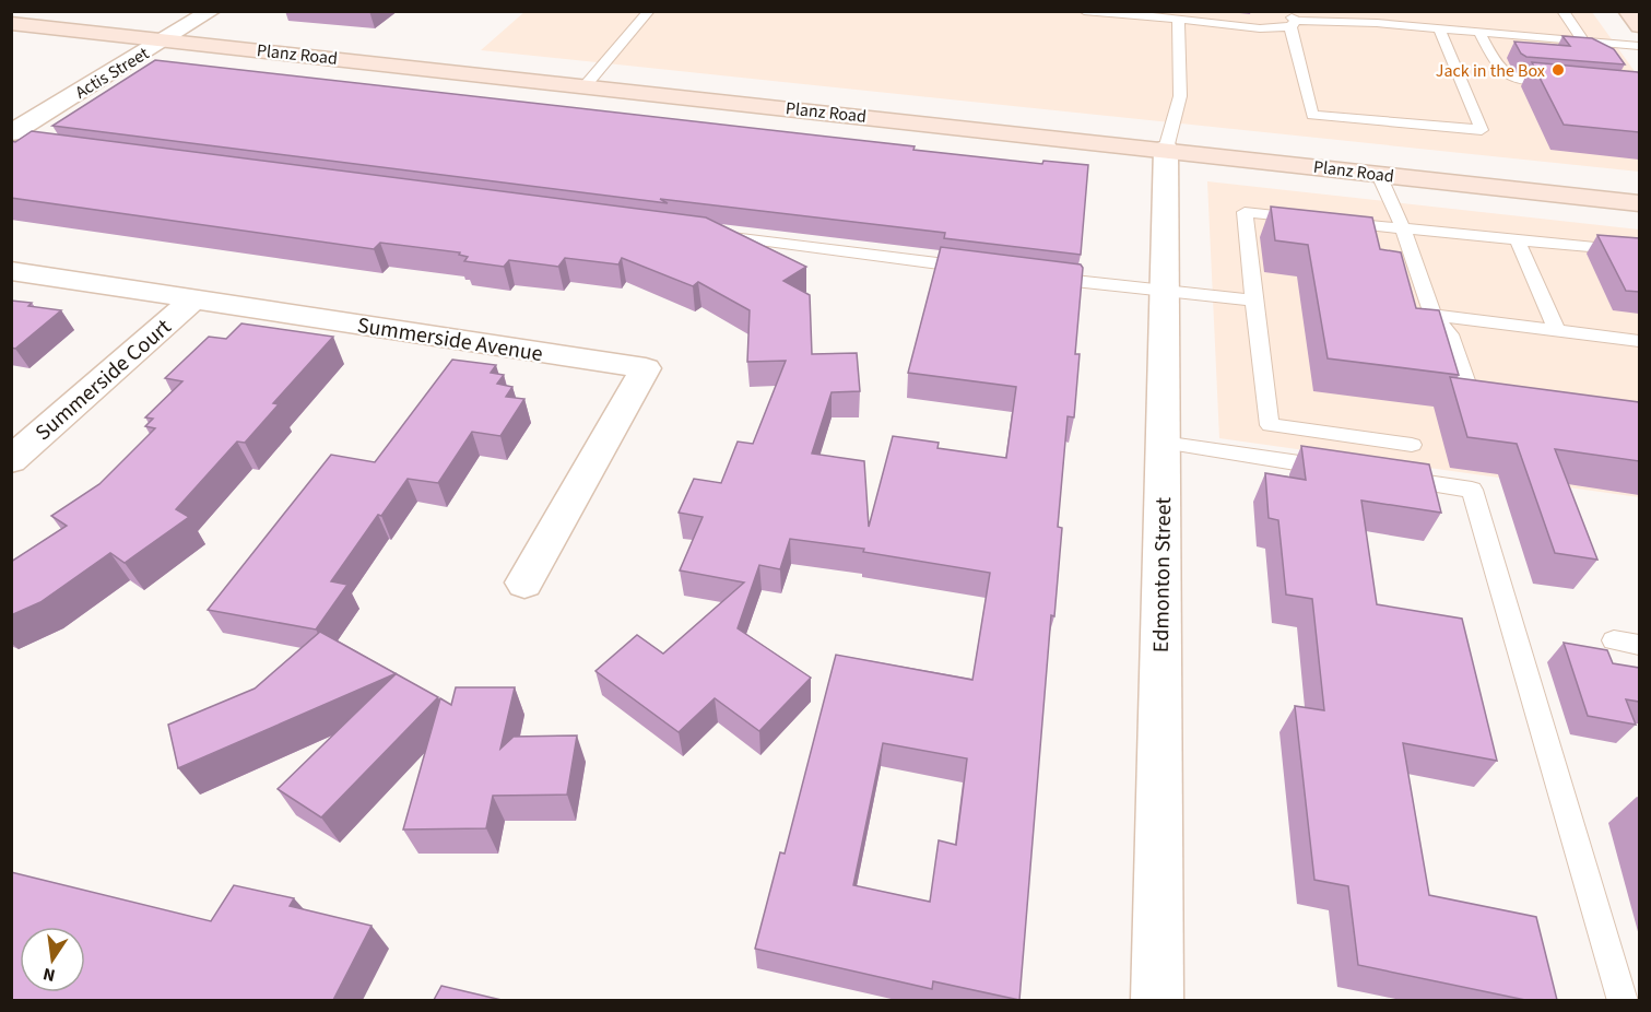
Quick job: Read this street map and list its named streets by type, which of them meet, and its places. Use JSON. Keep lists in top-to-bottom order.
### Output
{
  "streets": {
    "street": [
      "Planz Road",
      "Actis Street",
      "Summerside Avenue",
      "Summerside Court",
      "Edmonton Street"
    ]
  },
  "crossings": [
    ["Planz Road", "Actis Street"],
    ["Planz Road", "Edmonton Street"],
    ["Summerside Avenue", "Summerside Court"]
  ],
  "places": ["Jack in the Box"],
  "north": "bottom"
}
